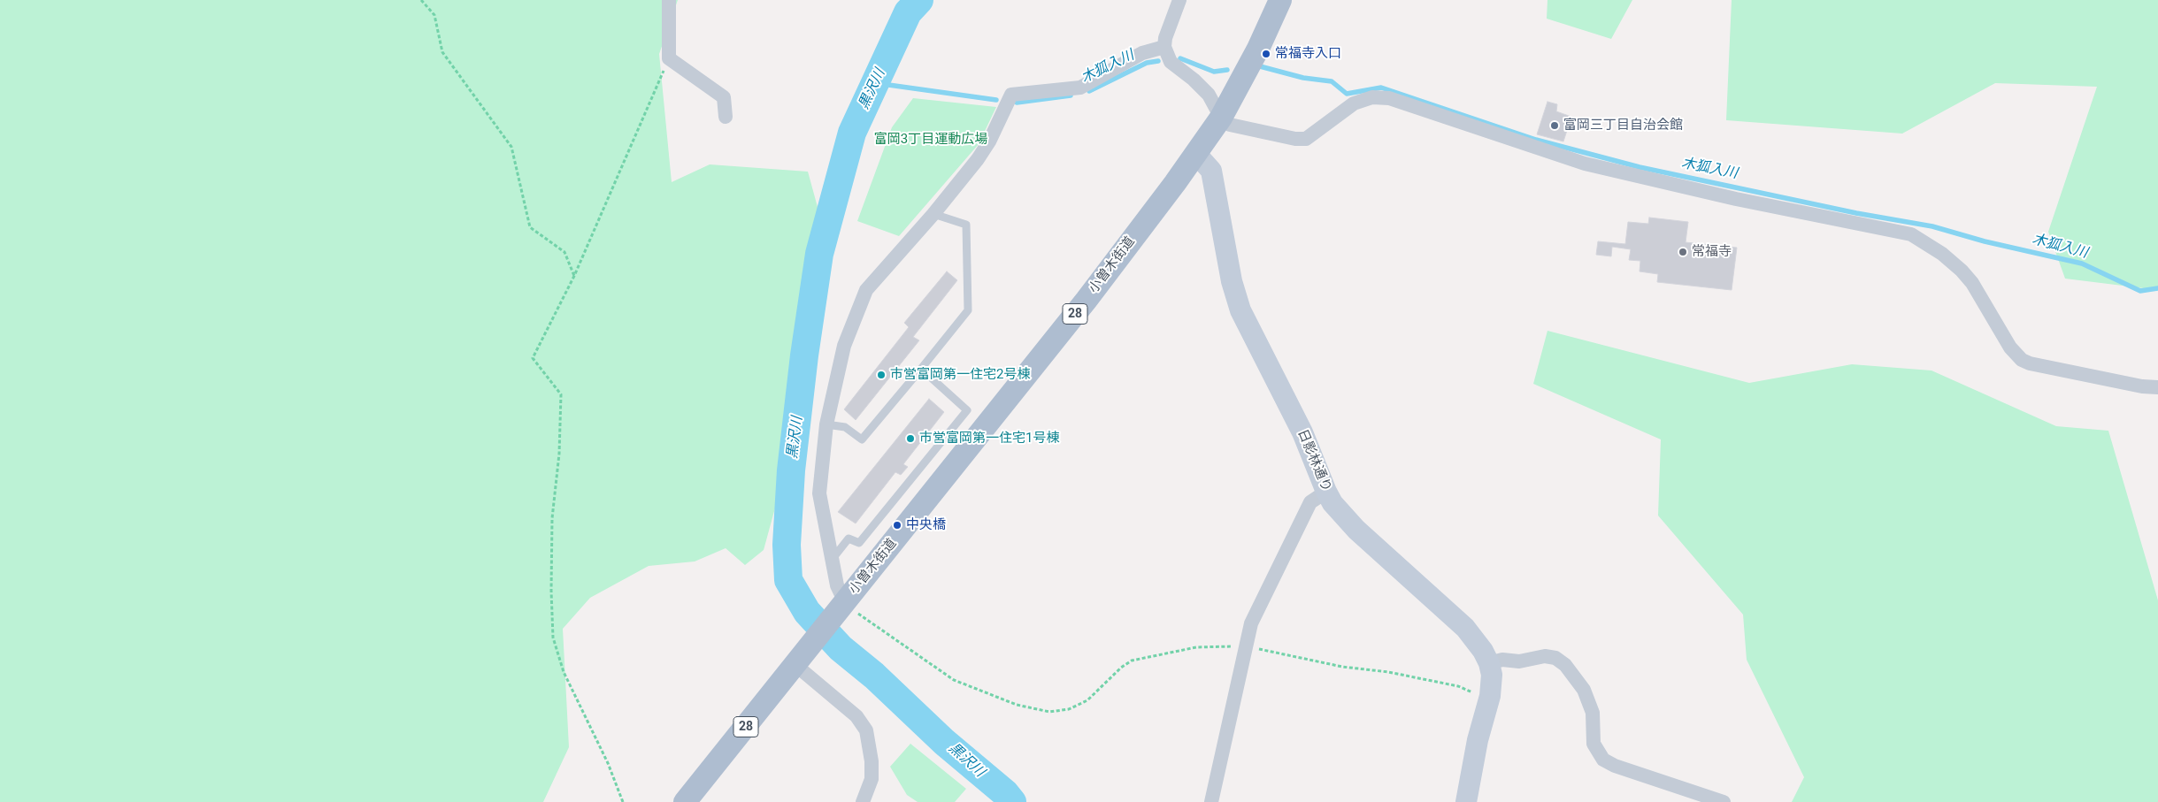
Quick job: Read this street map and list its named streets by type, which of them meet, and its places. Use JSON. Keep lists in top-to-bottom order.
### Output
{
  "streets": {
    "main road": ["小曽木街道", "28"],
    "street": ["日影林通り"]
  },
  "crossings": [
    ["小曽木街道", "日影林通り"]
  ],
  "water": ["木狐入川", "黒沢川"],
  "parks": ["富岡3丁目運動広場"],
  "places": [
    "常福寺入口",
    "富岡三丁目自治会館",
    "常福寺",
    "市営富岡第一住宅2号棟",
    "市営富岡第一住宅1号棟",
    "中央橋"
  ]
}
